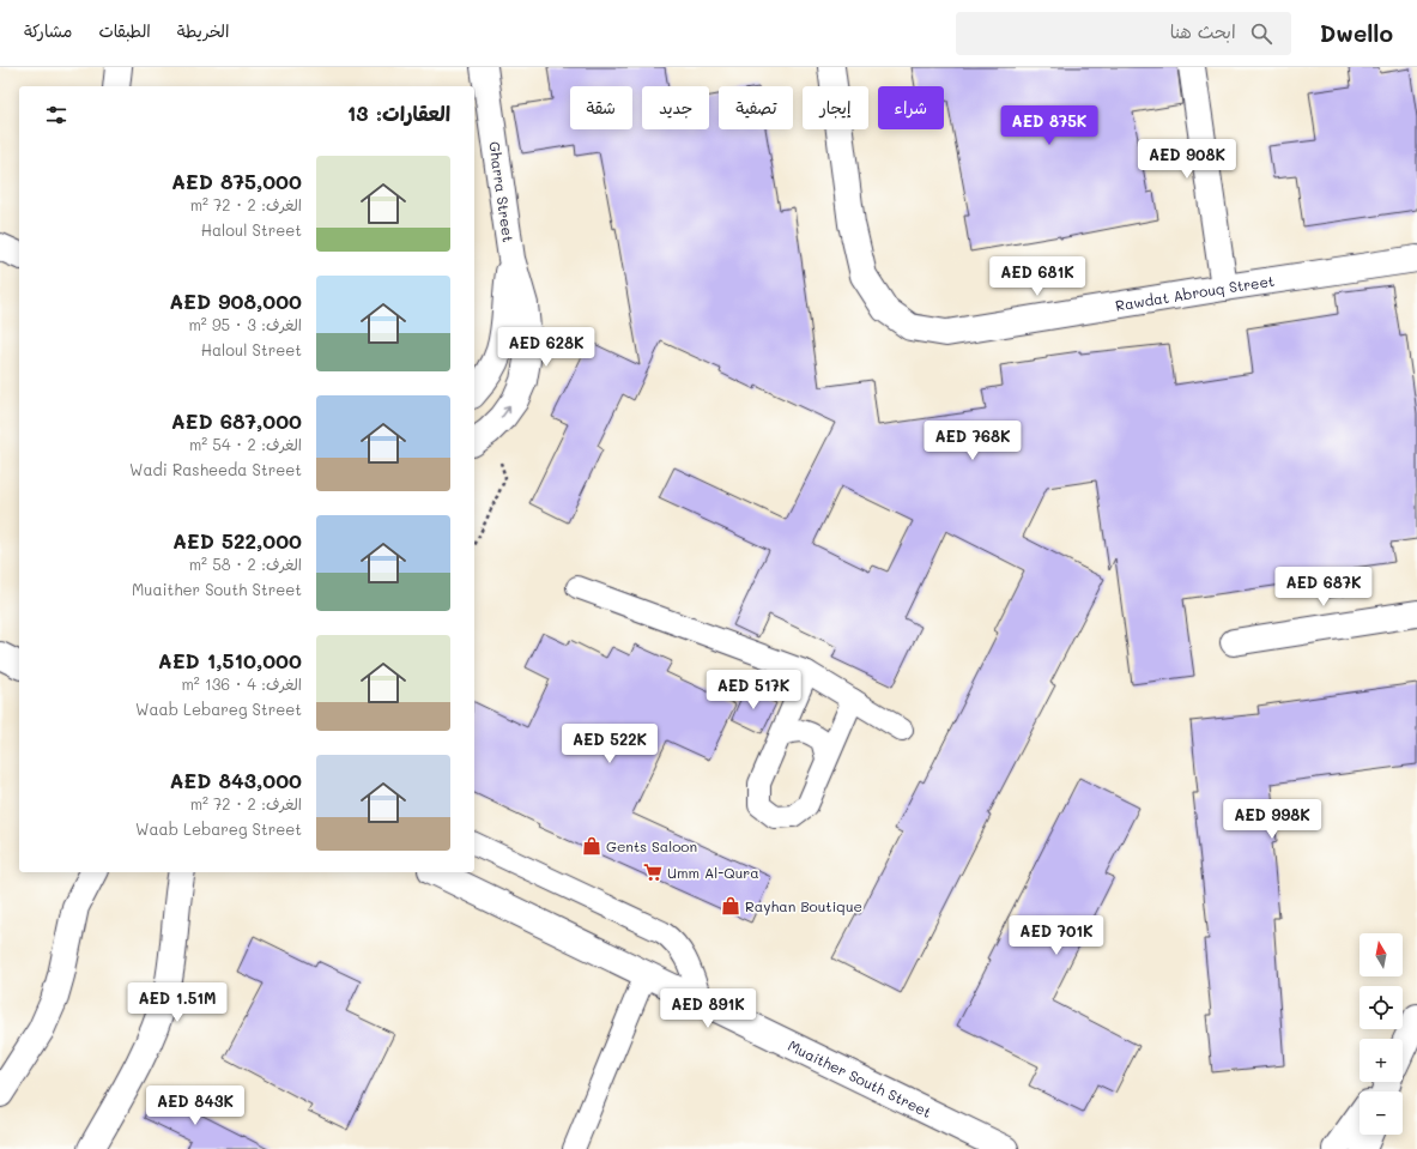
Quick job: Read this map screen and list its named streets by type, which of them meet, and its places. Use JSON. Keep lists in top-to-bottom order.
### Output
{
  "streets": {
    "street": ["Gharra Street", "Rawdat Abrouq Street", "Muaither South Street"]
  },
  "places": {
    "shop": ["Gents Saloon", "Rayhan Boutique"],
    "supermarket": ["Umm Al-Qura"]
  },
  "north": "top",
  "page": {
    "header": "Dwello",
    "search": "ابحث هنا",
    "nav": ["الخريطة", "الطبقات", "مشاركة"],
    "chip": [
      "شراء",
      "إيجار",
      "تصفية",
      "جديد",
      "شقة"
    ],
    "heading": "العقارات: 13",
    "price": [
      "AED 875K",
      "AED 908K",
      "AED 681K",
      "AED 628K",
      "AED 768K",
      "AED 687K",
      "AED 517K",
      "AED 522K",
      "AED 998K",
      "AED 701K",
      "AED 1.51M",
      "AED 891K",
      "AED 843K"
    ],
    "list": [
      {
        "name": "AED 875,000",
        "note": "الغرف: 2 · 72 m² · Haloul Street"
      },
      {
        "name": "AED 908,000",
        "note": "الغرف: 3 · 95 m² · Haloul Street"
      },
      {
        "name": "AED 687,000",
        "note": "الغرف: 2 · 54 m² · Wadi Rasheeda Street"
      },
      {
        "name": "AED 522,000",
        "note": "الغرف: 2 · 58 m² · Muaither South Street"
      },
      {
        "name": "AED 1,510,000",
        "note": "الغرف: 4 · 136 m² · Waab Lebareg Street"
      },
      {
        "name": "AED 843,000",
        "note": "الغرف: 2 · 72 m² · Waab Lebareg Street"
      }
    ],
    "map_buttons": ["+", "−"]
  }
}
